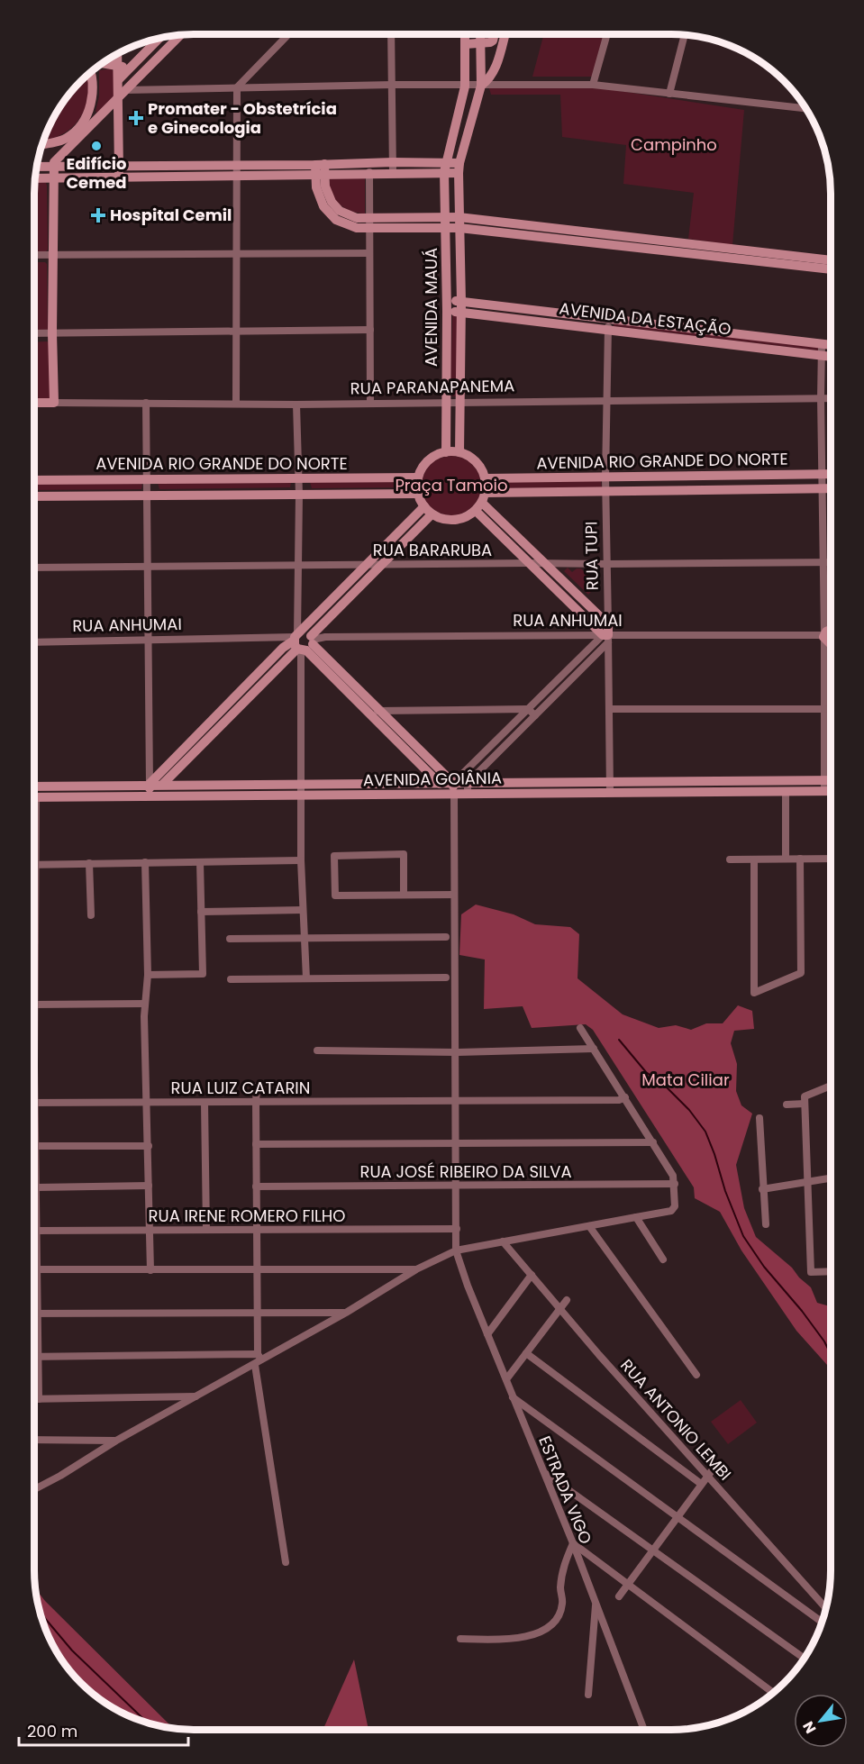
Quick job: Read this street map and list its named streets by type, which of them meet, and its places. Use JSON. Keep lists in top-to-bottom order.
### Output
{
  "streets": {
    "street": [
      "AVENIDA MAUÁ",
      "AVENIDA DA ESTAÇÃO",
      "RUA PARANAPANEMA",
      "AVENIDA RIO GRANDE DO NORTE",
      "RUA BARARUBA",
      "RUA TUPI",
      "RUA ANHUMAI",
      "AVENIDA GOIÂNIA",
      "RUA LUIZ CATARIN",
      "RUA JOSÉ RIBEIRO DA SILVA",
      "RUA IRENE ROMERO FILHO",
      "RUA ANTONIO LEMBI",
      "ESTRADA VIGO"
    ]
  },
  "crossings": [
    ["AVENIDA MAUÁ", "AVENIDA DA ESTAÇÃO"],
    ["AVENIDA MAUÁ", "RUA PARANAPANEMA"],
    ["AVENIDA MAUÁ", "AVENIDA RIO GRANDE DO NORTE"],
    ["AVENIDA DA ESTAÇÃO", "RUA TUPI"],
    ["RUA PARANAPANEMA", "RUA TUPI"],
    ["AVENIDA RIO GRANDE DO NORTE", "RUA TUPI"],
    ["RUA BARARUBA", "RUA TUPI"],
    ["RUA TUPI", "RUA ANHUMAI"],
    ["RUA TUPI", "AVENIDA GOIÂNIA"]
  ],
  "parks": ["Campinho", "Praça Tamoio", "Mata Ciliar"],
  "places": {
    "health": ["Promater - Obstetrícia e Ginecologia", "Hospital Cemil"],
    "other": ["Edifício Cemed"]
  },
  "scale_bar": "200 m",
  "north": "bottom left"
}
